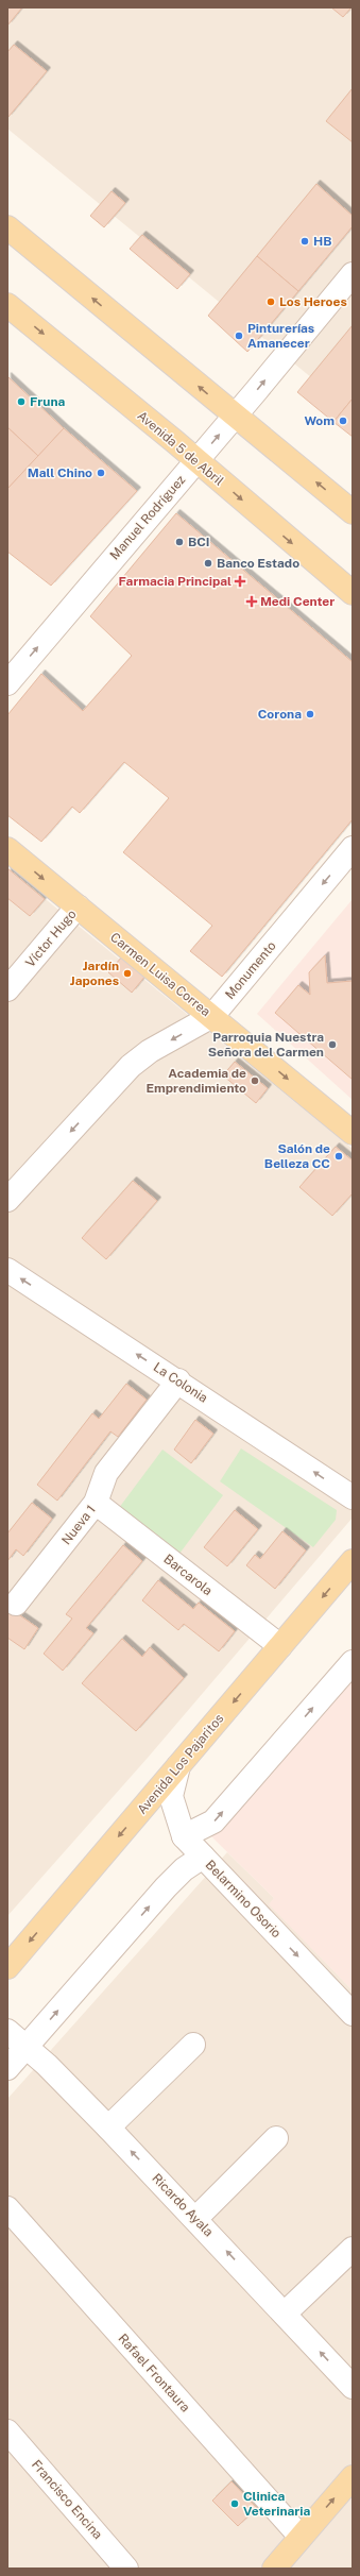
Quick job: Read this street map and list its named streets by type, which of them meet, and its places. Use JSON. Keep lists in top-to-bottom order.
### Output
{
  "streets": {
    "main road": ["Avenida 5 de Abril", "Carmen Luisa Correa", "Avenida Los Pajaritos"],
    "street": [
      "Manuel Rodríguez",
      "Víctor Hugo",
      "Monumento",
      "La Colonia",
      "Nueva 1",
      "Barcarola",
      "Belarmino Osorio",
      "Ricardo Ayala",
      "Rafael Frontaura",
      "Francisco Encina"
    ]
  },
  "crossings": [
    ["Avenida 5 de Abril", "Manuel Rodríguez"],
    ["Víctor Hugo", "Carmen Luisa Correa"],
    ["Monumento", "Carmen Luisa Correa"],
    ["La Colonia", "Nueva 1"],
    ["Nueva 1", "Barcarola"],
    ["Barcarola", "Avenida Los Pajaritos"],
    ["Avenida Los Pajaritos", "Belarmino Osorio"]
  ],
  "one_way": [
    "Manuel Rodríguez",
    "Monumento",
    "Carmen Luisa Correa",
    "La Colonia",
    "Avenida Los Pajaritos",
    "Belarmino Osorio",
    "Ricardo Ayala"
  ],
  "places": {
    "other": [
      "HB",
      "Los Heroes",
      "Pinturerías Amanecer",
      "Fruna",
      "Wom",
      "Mall Chino",
      "BCI",
      "Banco Estado",
      "Corona",
      "Jardín Japones",
      "Parroquia Nuestra Señora del Carmen",
      "Academia de Emprendimiento",
      "Salón de Belleza CC",
      "Clinica Veterinaria"
    ],
    "health": ["Farmacia Principal", "Medi Center"]
  }
}
